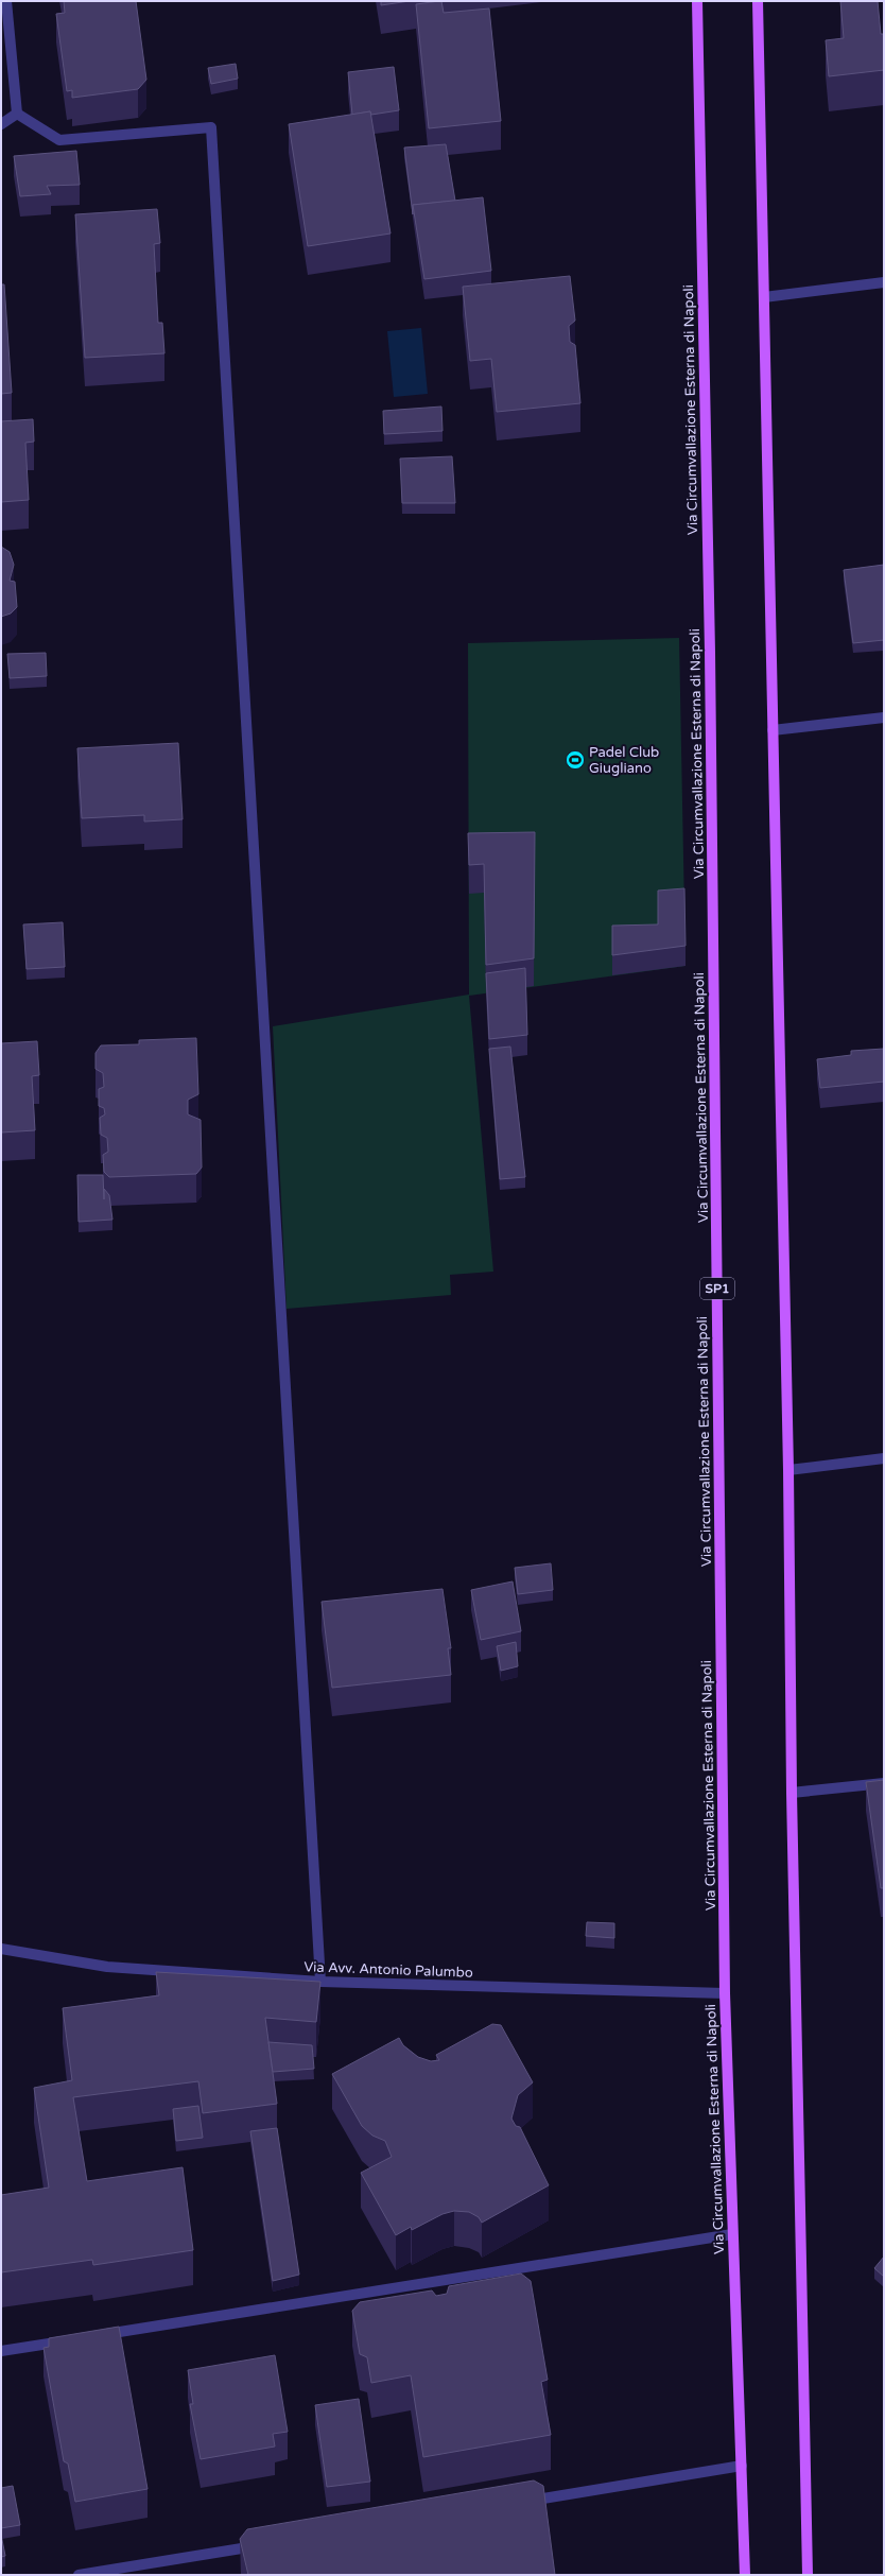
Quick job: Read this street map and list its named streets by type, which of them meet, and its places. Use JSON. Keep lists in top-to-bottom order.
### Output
{
  "streets": {
    "main road": ["Via Circumvallazione Esterna di Napoli", "SP1"],
    "street": ["Via Avv. Antonio Palumbo"]
  },
  "crossings": [
    ["Via Circumvallazione Esterna di Napoli", "Via Avv. Antonio Palumbo"]
  ],
  "places": {
    "sports": ["Padel Club Giugliano"]
  }
}
